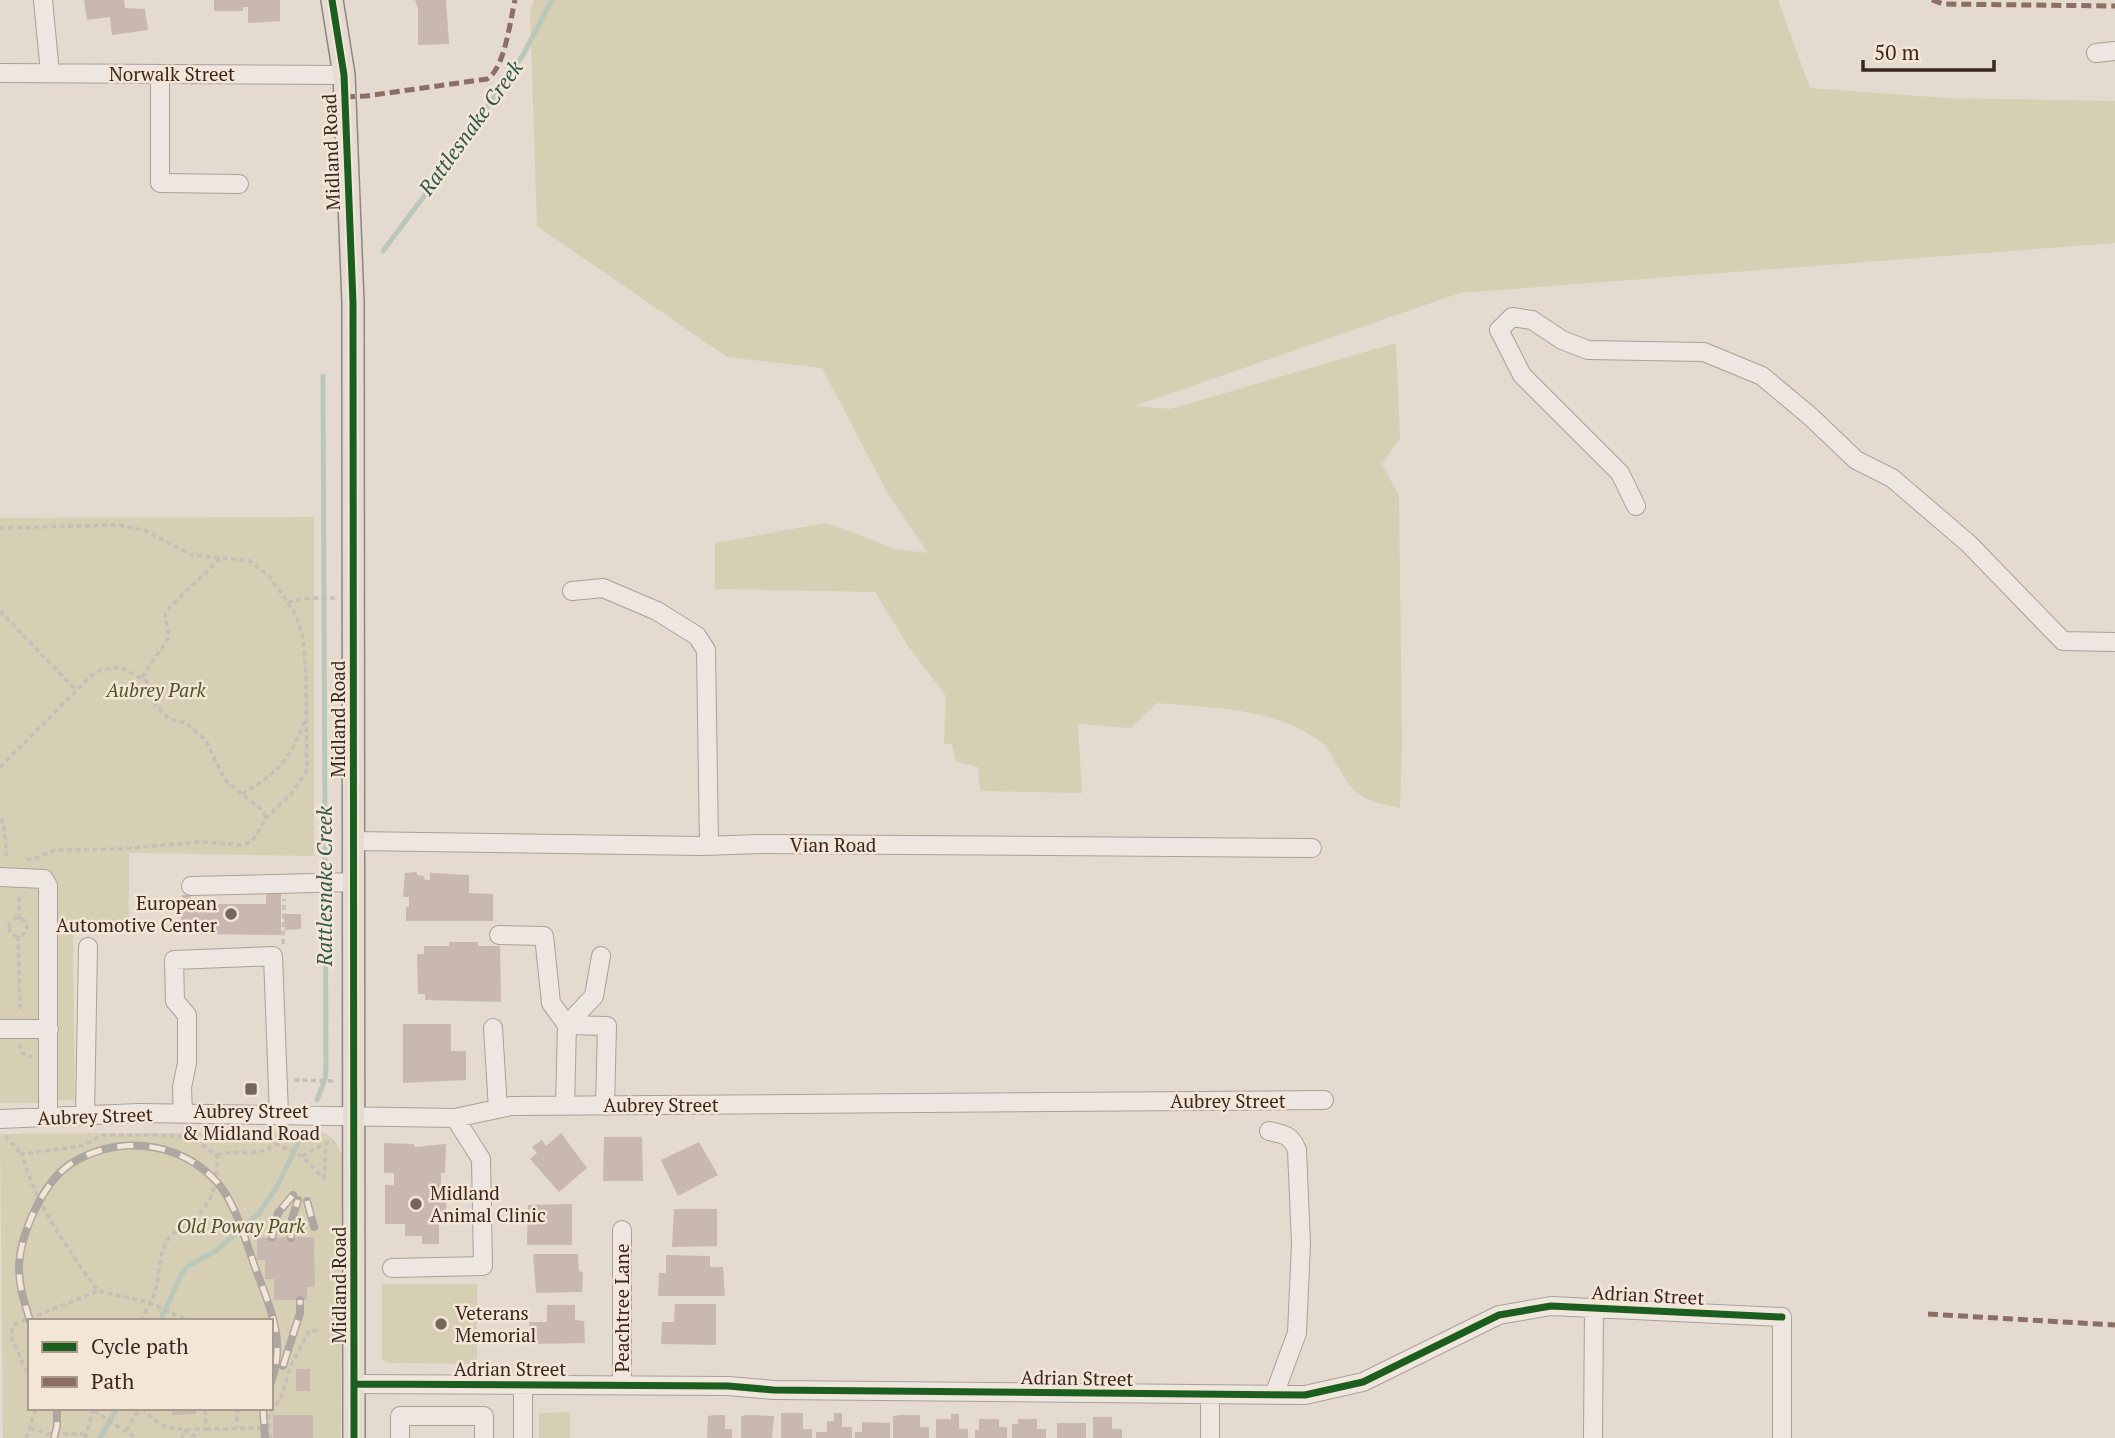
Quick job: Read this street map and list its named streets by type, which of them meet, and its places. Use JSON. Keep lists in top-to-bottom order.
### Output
{
  "streets": {
    "main road": ["Midland Road"],
    "street": [
      "Norwalk Street",
      "Vian Road",
      "Aubrey Street",
      "Adrian Street",
      "Peachtree Lane"
    ]
  },
  "crossings": [
    ["Norwalk Street", "Midland Road"],
    ["Midland Road", "Vian Road"],
    ["Midland Road", "Aubrey Street"],
    ["Midland Road", "Adrian Street"],
    ["Adrian Street", "Peachtree Lane"]
  ],
  "water": ["Rattlesnake Creek"],
  "parks": ["Aubrey Park", "Old Poway Park"],
  "places": {
    "other": ["European Automotive Center", "Midland Animal Clinic", "Veterans Memorial"],
    "transit": ["Aubrey Street & Midland Road"]
  },
  "legend": ["Cycle path", "Path"],
  "scale_bar": "50 m"
}
